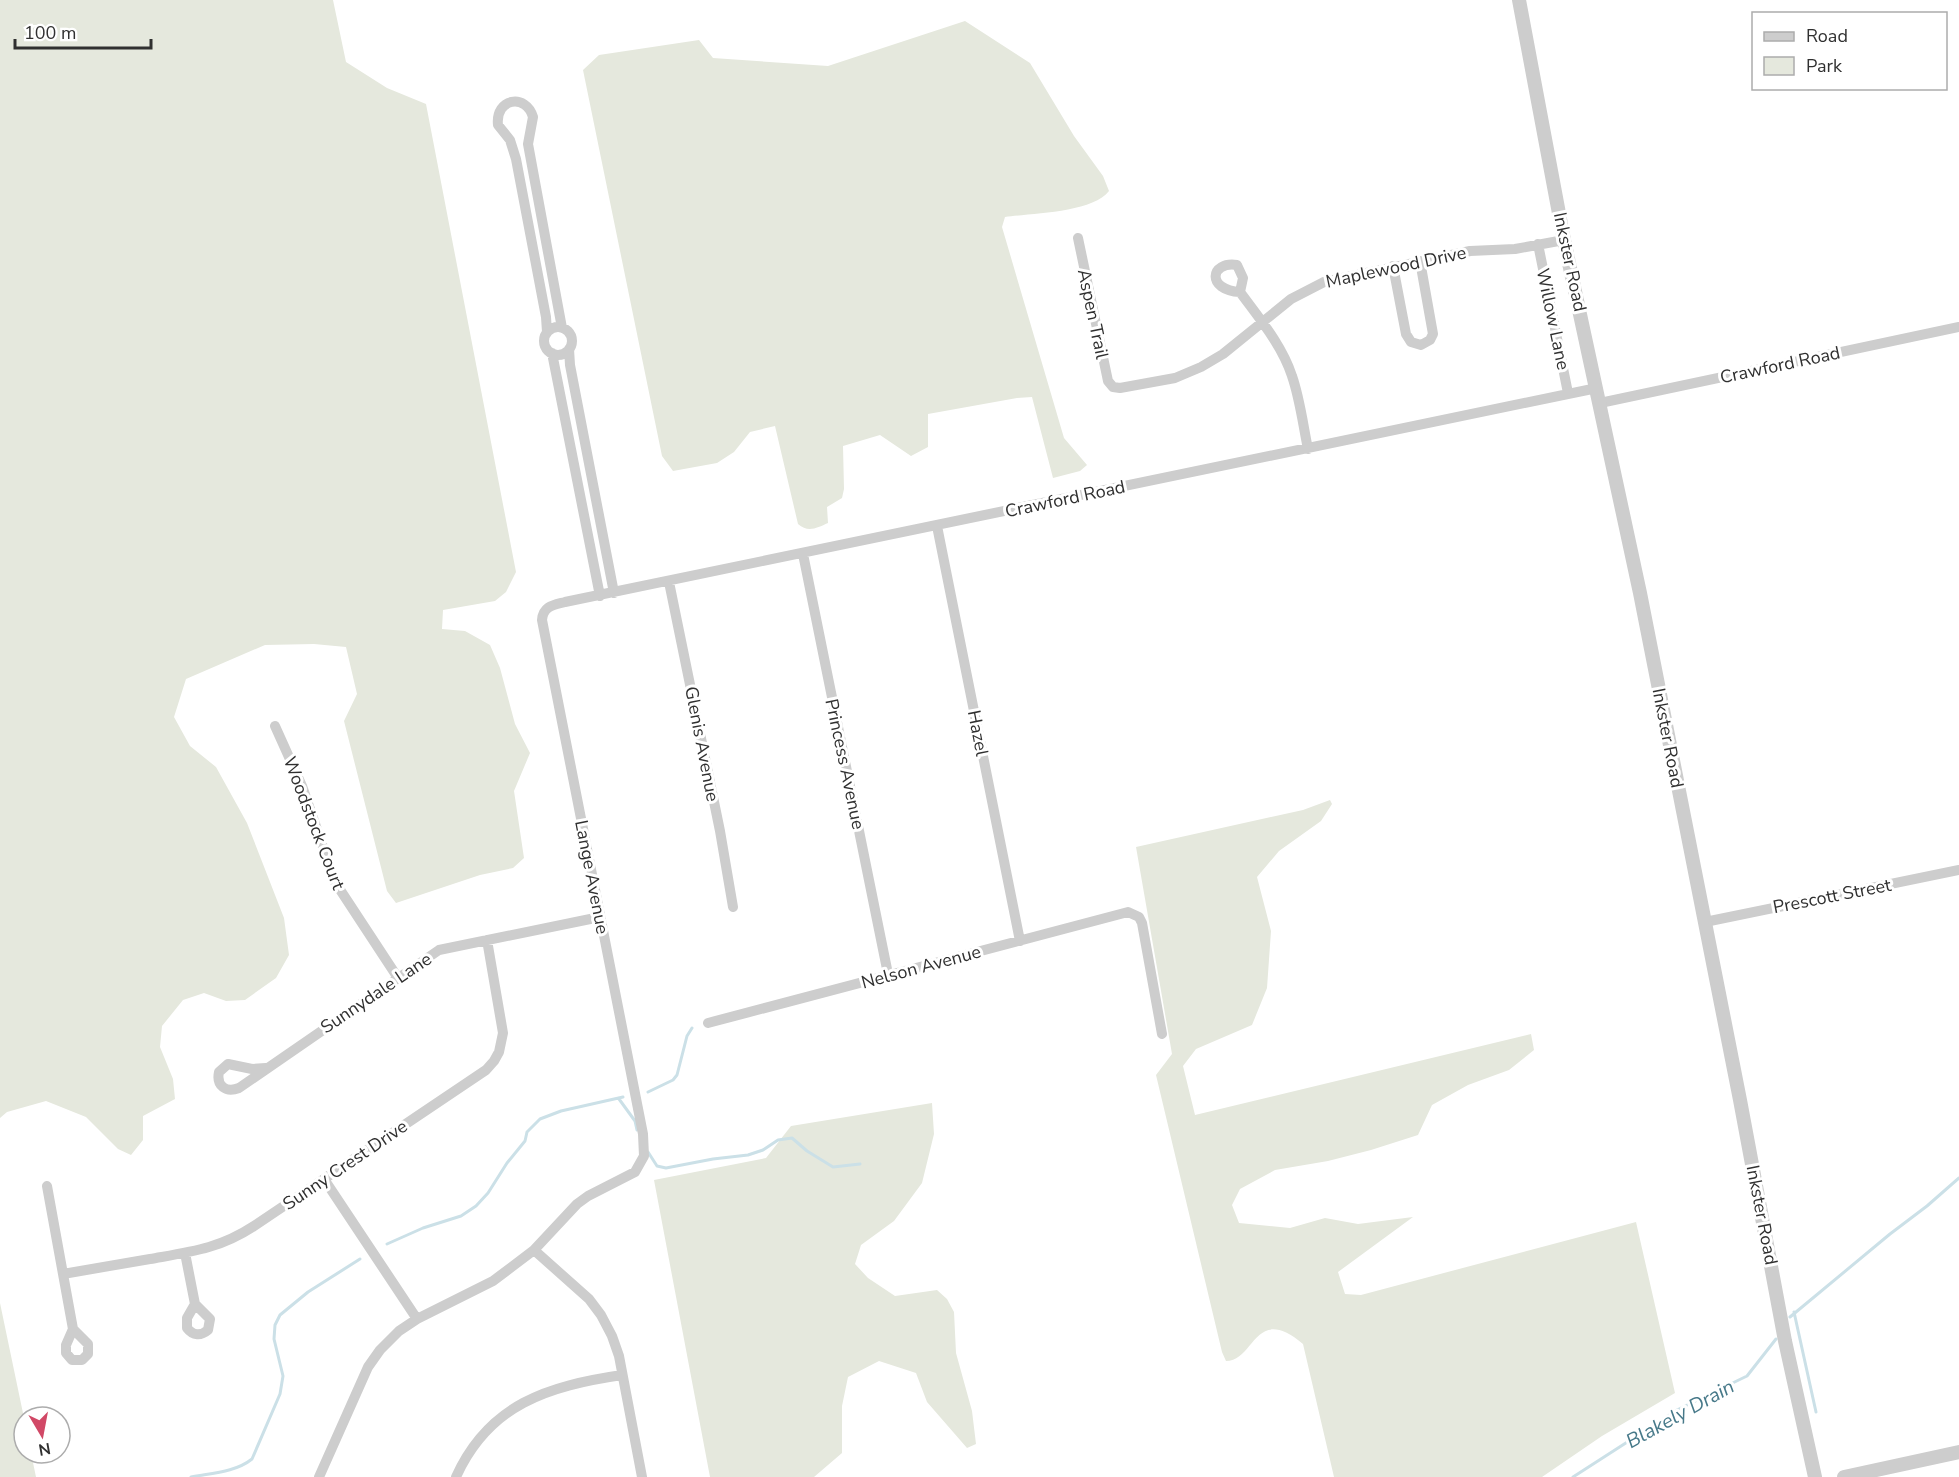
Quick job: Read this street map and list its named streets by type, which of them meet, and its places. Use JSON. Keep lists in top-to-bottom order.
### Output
{
  "streets": {
    "street": [
      "Inkster Road",
      "Maplewood Drive",
      "Aspen Trail",
      "Willow Lane",
      "Crawford Road",
      "Hazel",
      "Glenis Avenue",
      "Princess Avenue",
      "Woodstock Court",
      "Lange Avenue",
      "Prescott Street",
      "Nelson Avenue",
      "Sunnydale Lane",
      "Sunny Crest Drive"
    ]
  },
  "crossings": [
    ["Inkster Road", "Maplewood Drive"],
    ["Inkster Road", "Crawford Road"],
    ["Inkster Road", "Prescott Street"],
    ["Maplewood Drive", "Aspen Trail"],
    ["Maplewood Drive", "Willow Lane"],
    ["Willow Lane", "Crawford Road"],
    ["Crawford Road", "Hazel"],
    ["Crawford Road", "Glenis Avenue"],
    ["Crawford Road", "Princess Avenue"],
    ["Crawford Road", "Lange Avenue"],
    ["Hazel", "Nelson Avenue"],
    ["Princess Avenue", "Nelson Avenue"],
    ["Woodstock Court", "Sunnydale Lane"],
    ["Lange Avenue", "Sunnydale Lane"],
    ["Sunnydale Lane", "Sunny Crest Drive"]
  ],
  "water": ["Blakely Drain"],
  "legend": ["Road", "Park"],
  "scale_bar": "100 m",
  "north": "bottom"
}
